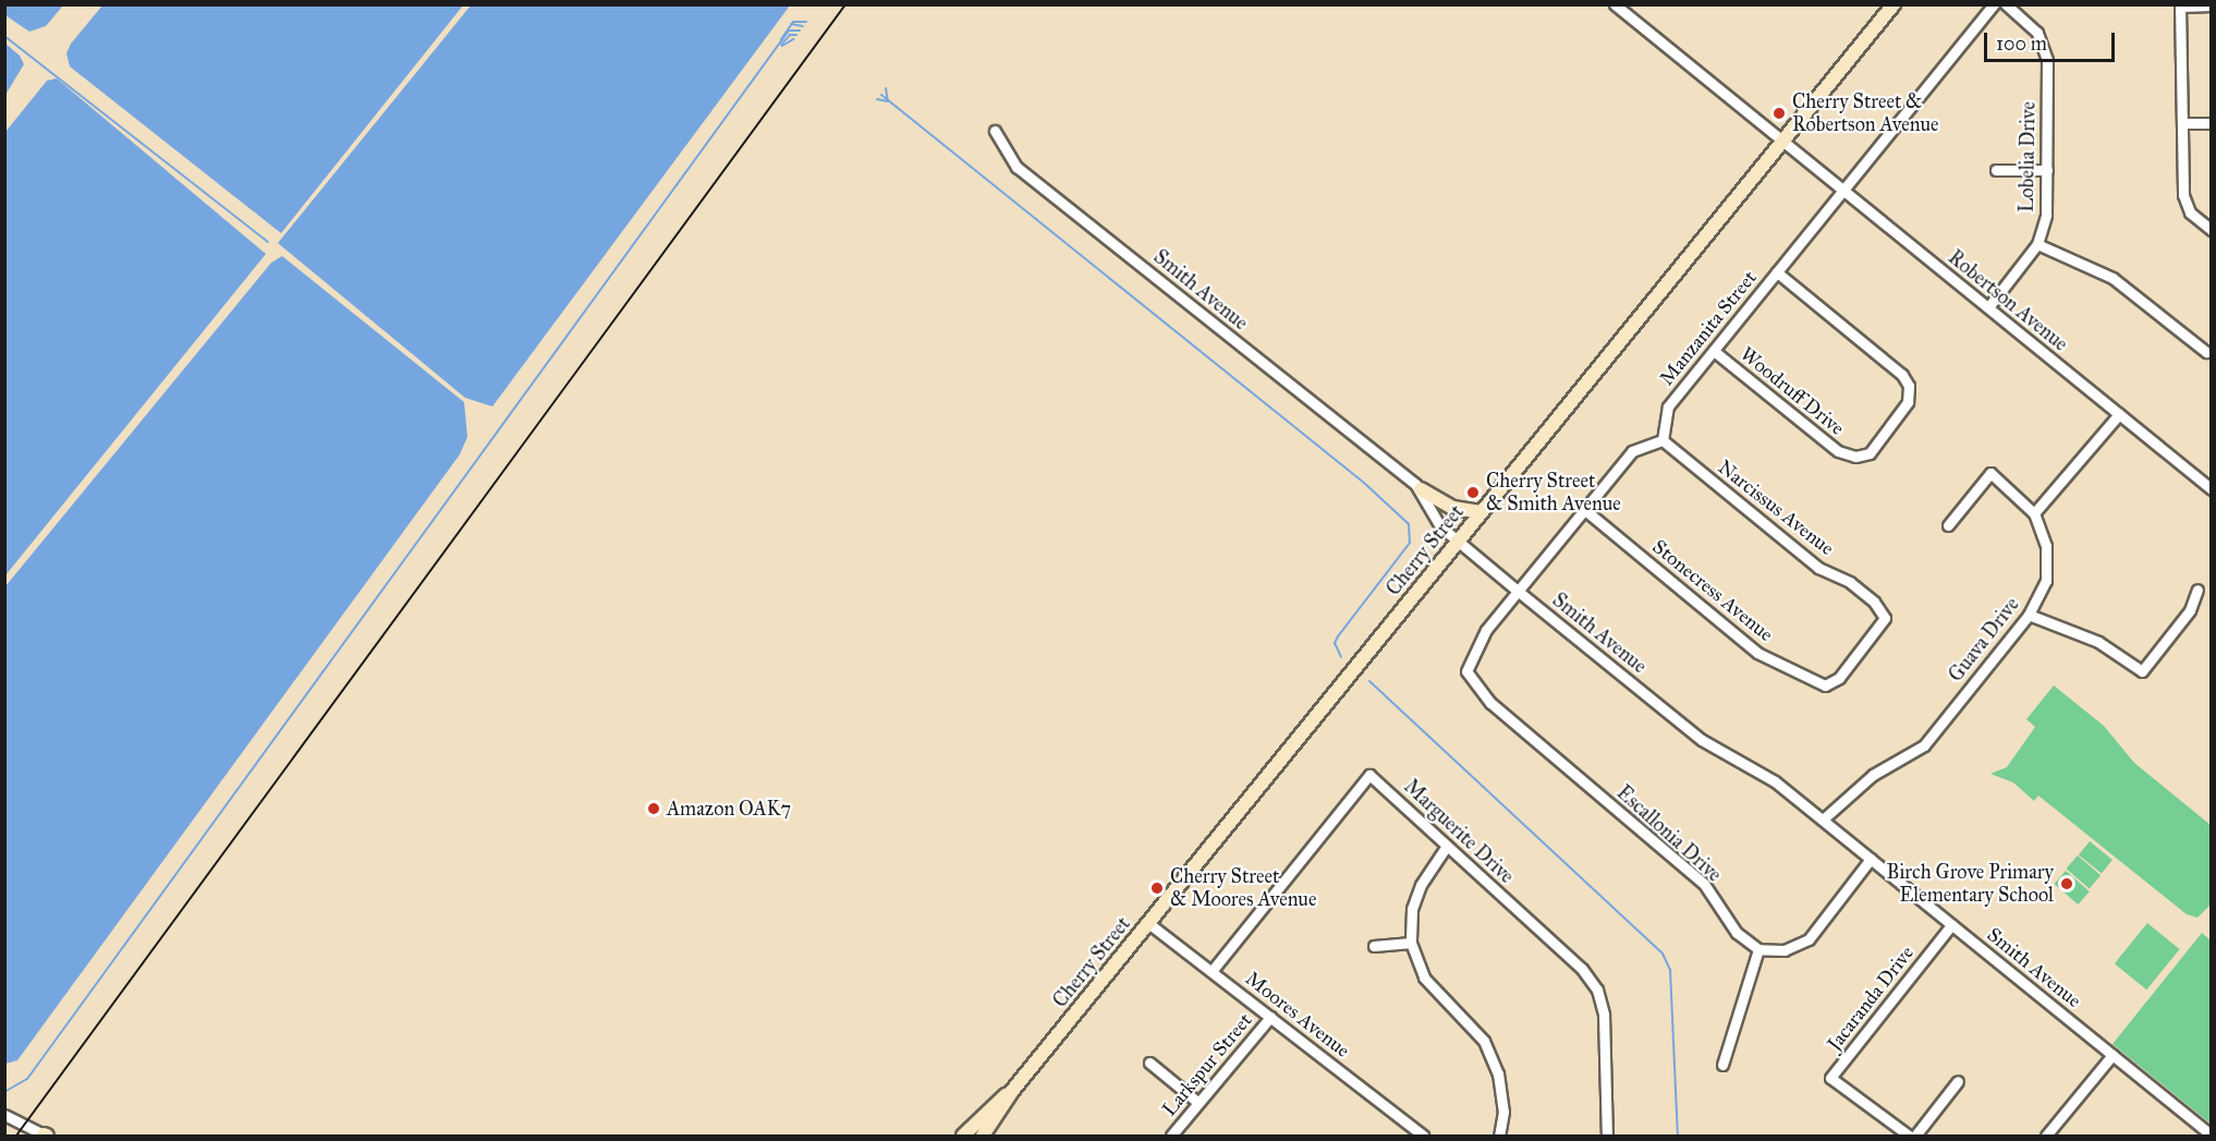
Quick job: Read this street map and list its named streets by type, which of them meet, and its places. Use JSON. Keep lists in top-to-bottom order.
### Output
{
  "streets": {
    "street": [
      "Lobelia Drive",
      "Smith Avenue",
      "Robertson Avenue",
      "Manzanita Street",
      "Woodruff Drive",
      "Narcissus Avenue",
      "Cherry Street",
      "Stonecress Avenue",
      "Guava Drive",
      "Marguerite Drive",
      "Escallonia Drive",
      "Jacaranda Drive",
      "Moores Avenue",
      "Larkspur Street"
    ]
  },
  "crossings": [
    ["Lobelia Drive", "Robertson Avenue"],
    ["Smith Avenue", "Cherry Street"],
    ["Smith Avenue", "Guava Drive"],
    ["Smith Avenue", "Escallonia Drive"],
    ["Smith Avenue", "Jacaranda Drive"],
    ["Robertson Avenue", "Manzanita Street"],
    ["Robertson Avenue", "Cherry Street"],
    ["Manzanita Street", "Woodruff Drive"],
    ["Manzanita Street", "Narcissus Avenue"],
    ["Narcissus Avenue", "Stonecress Avenue"],
    ["Cherry Street", "Moores Avenue"],
    ["Marguerite Drive", "Moores Avenue"],
    ["Moores Avenue", "Larkspur Street"]
  ],
  "places": [
    "Cherry Street & Robertson Avenue",
    "Cherry Street & Smith Avenue",
    "Amazon OAK7",
    "Birch Grove Primary Elementary School",
    "Cherry Street & Moores Avenue"
  ],
  "scale_bar": "100 m"
}
